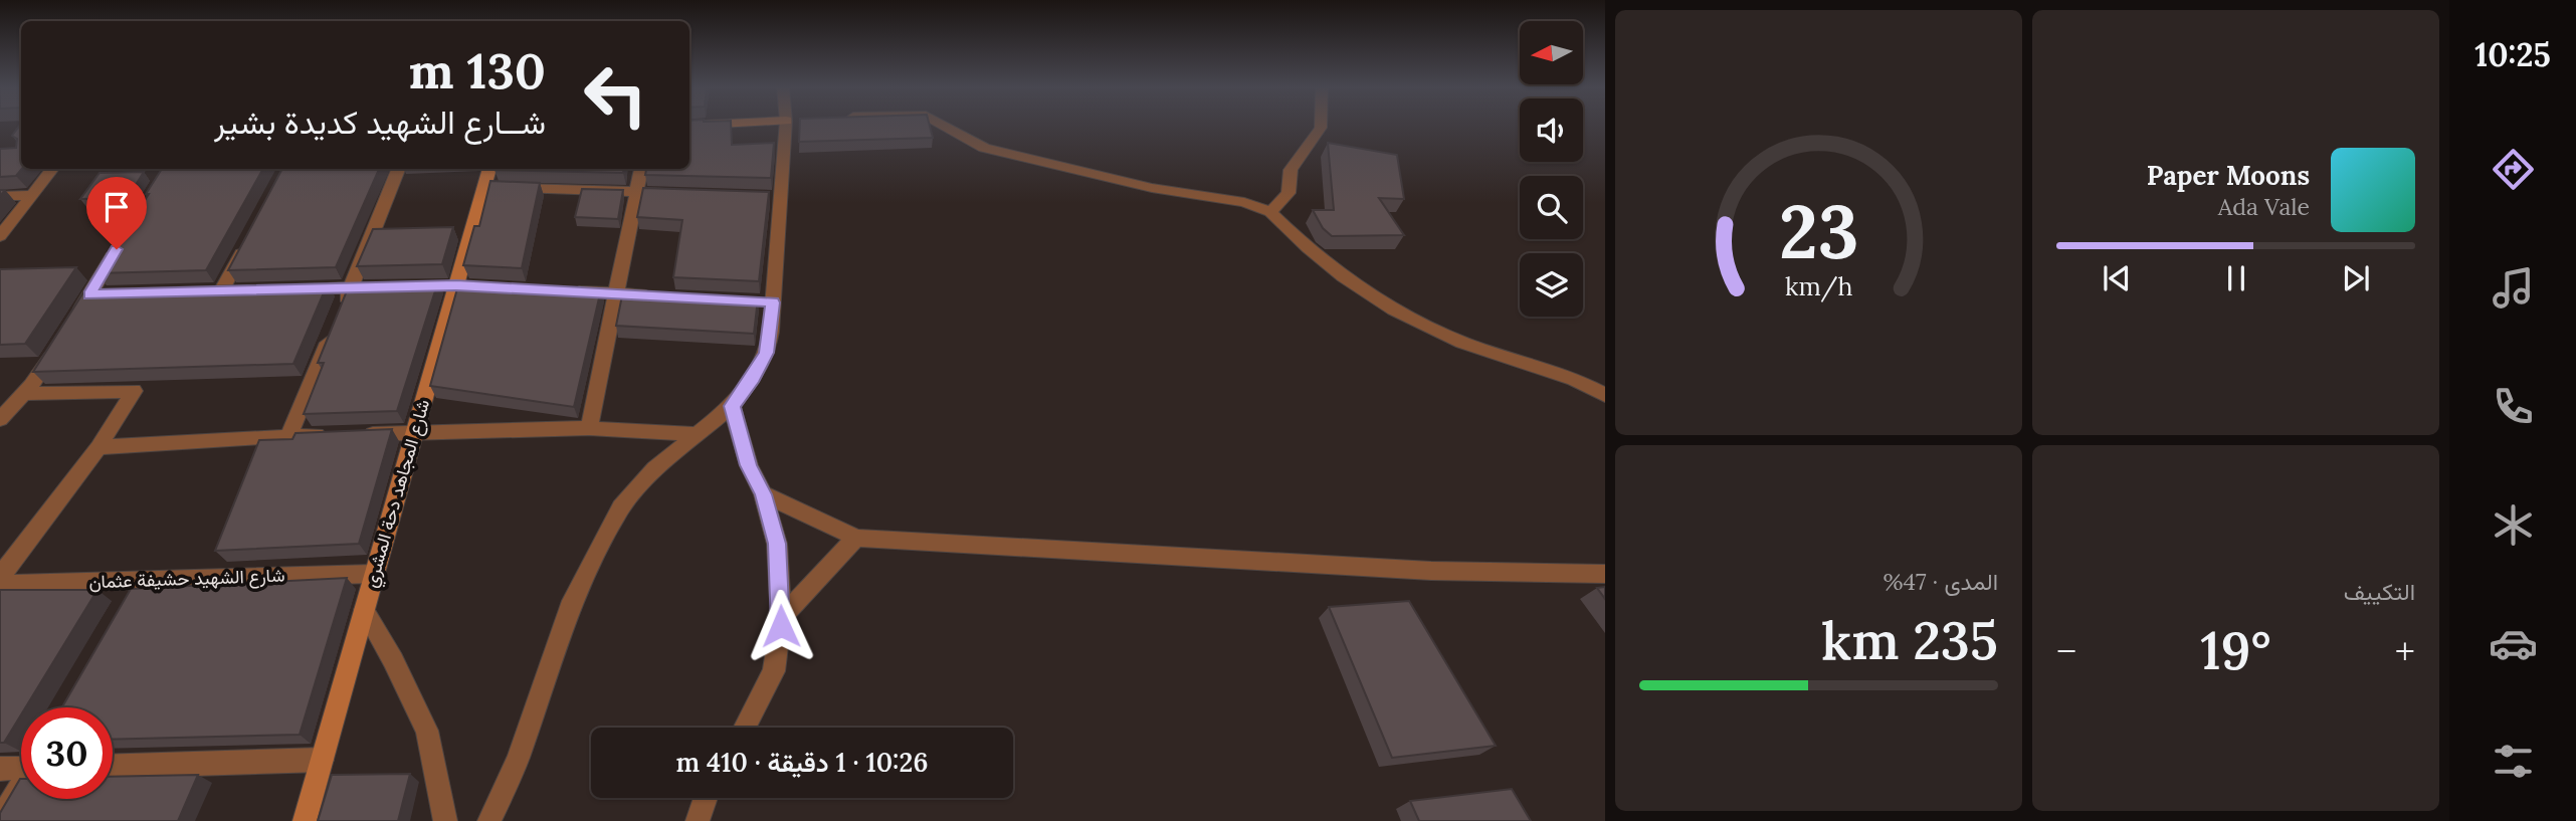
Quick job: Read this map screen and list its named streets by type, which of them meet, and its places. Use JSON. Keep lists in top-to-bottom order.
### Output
{
  "streets": {
    "street": ["شارع المجاهد دحة المشري", "شارع الشهيد حشيفة عثمان"]
  },
  "crossings": [
    ["شارع المجاهد دحة المشري", "شارع الشهيد حشيفة عثمان"]
  ],
  "north": "left",
  "page": {
    "tabs": "10:25",
    "turn": ["130 m", "شــارع الشهيد كديدة بشير"],
    "song": ["Paper Moons", "Ada Vale"],
    "tile": [
      "التكييف",
      ["المدى · 47%", "235 km"]
    ],
    "heat": ["−", "19°", "+"],
    "limit": "30",
    "trip": "10:26 · 1 دقيقة · 410 m",
    "gauge": ["23", "km/h"]
  }
}
